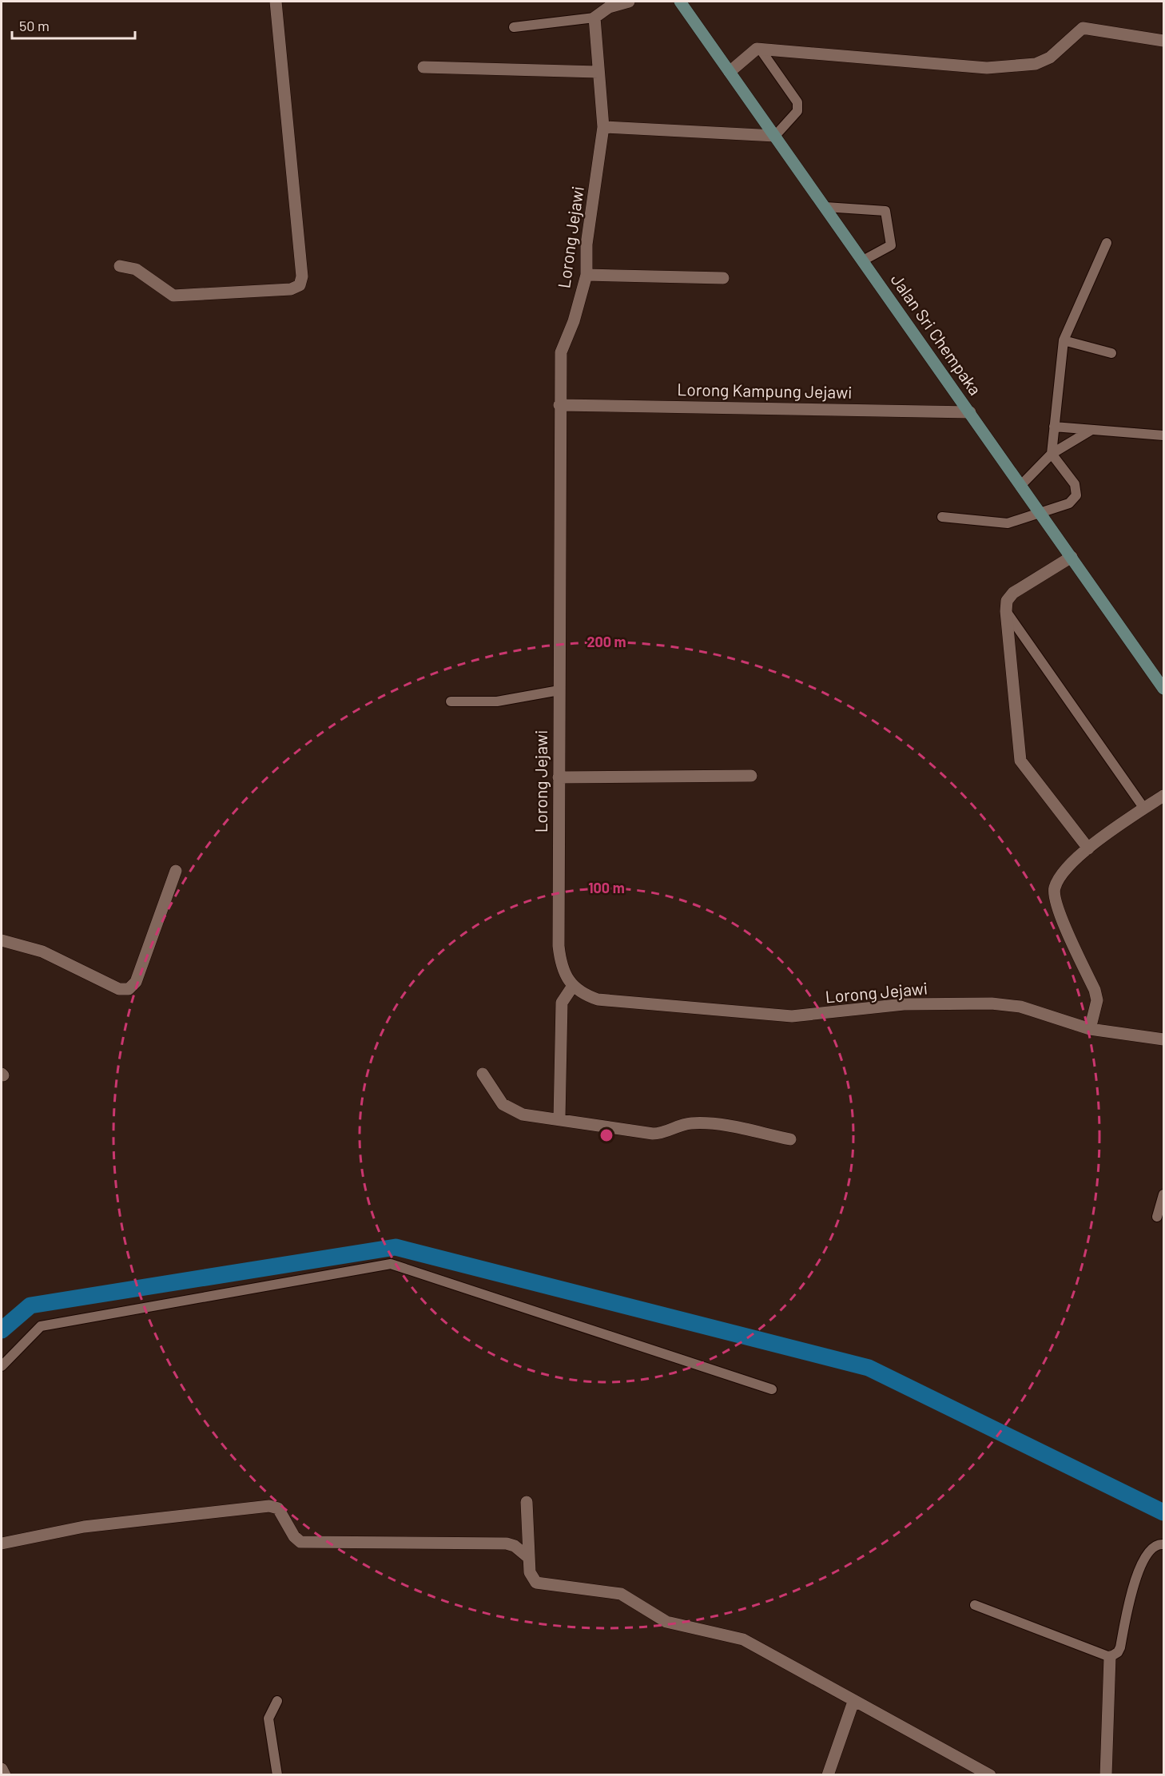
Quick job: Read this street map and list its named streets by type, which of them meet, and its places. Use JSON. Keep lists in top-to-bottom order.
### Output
{
  "streets": {
    "main road": ["Jalan Sri Chempaka"],
    "street": ["Lorong Jejawi", "Lorong Kampung Jejawi"]
  },
  "crossings": [
    ["Lorong Jejawi", "Lorong Kampung Jejawi"],
    ["Jalan Sri Chempaka", "Lorong Kampung Jejawi"]
  ],
  "scale_bar": "50 m",
  "rings": ["200 m", "100 m"]
}
